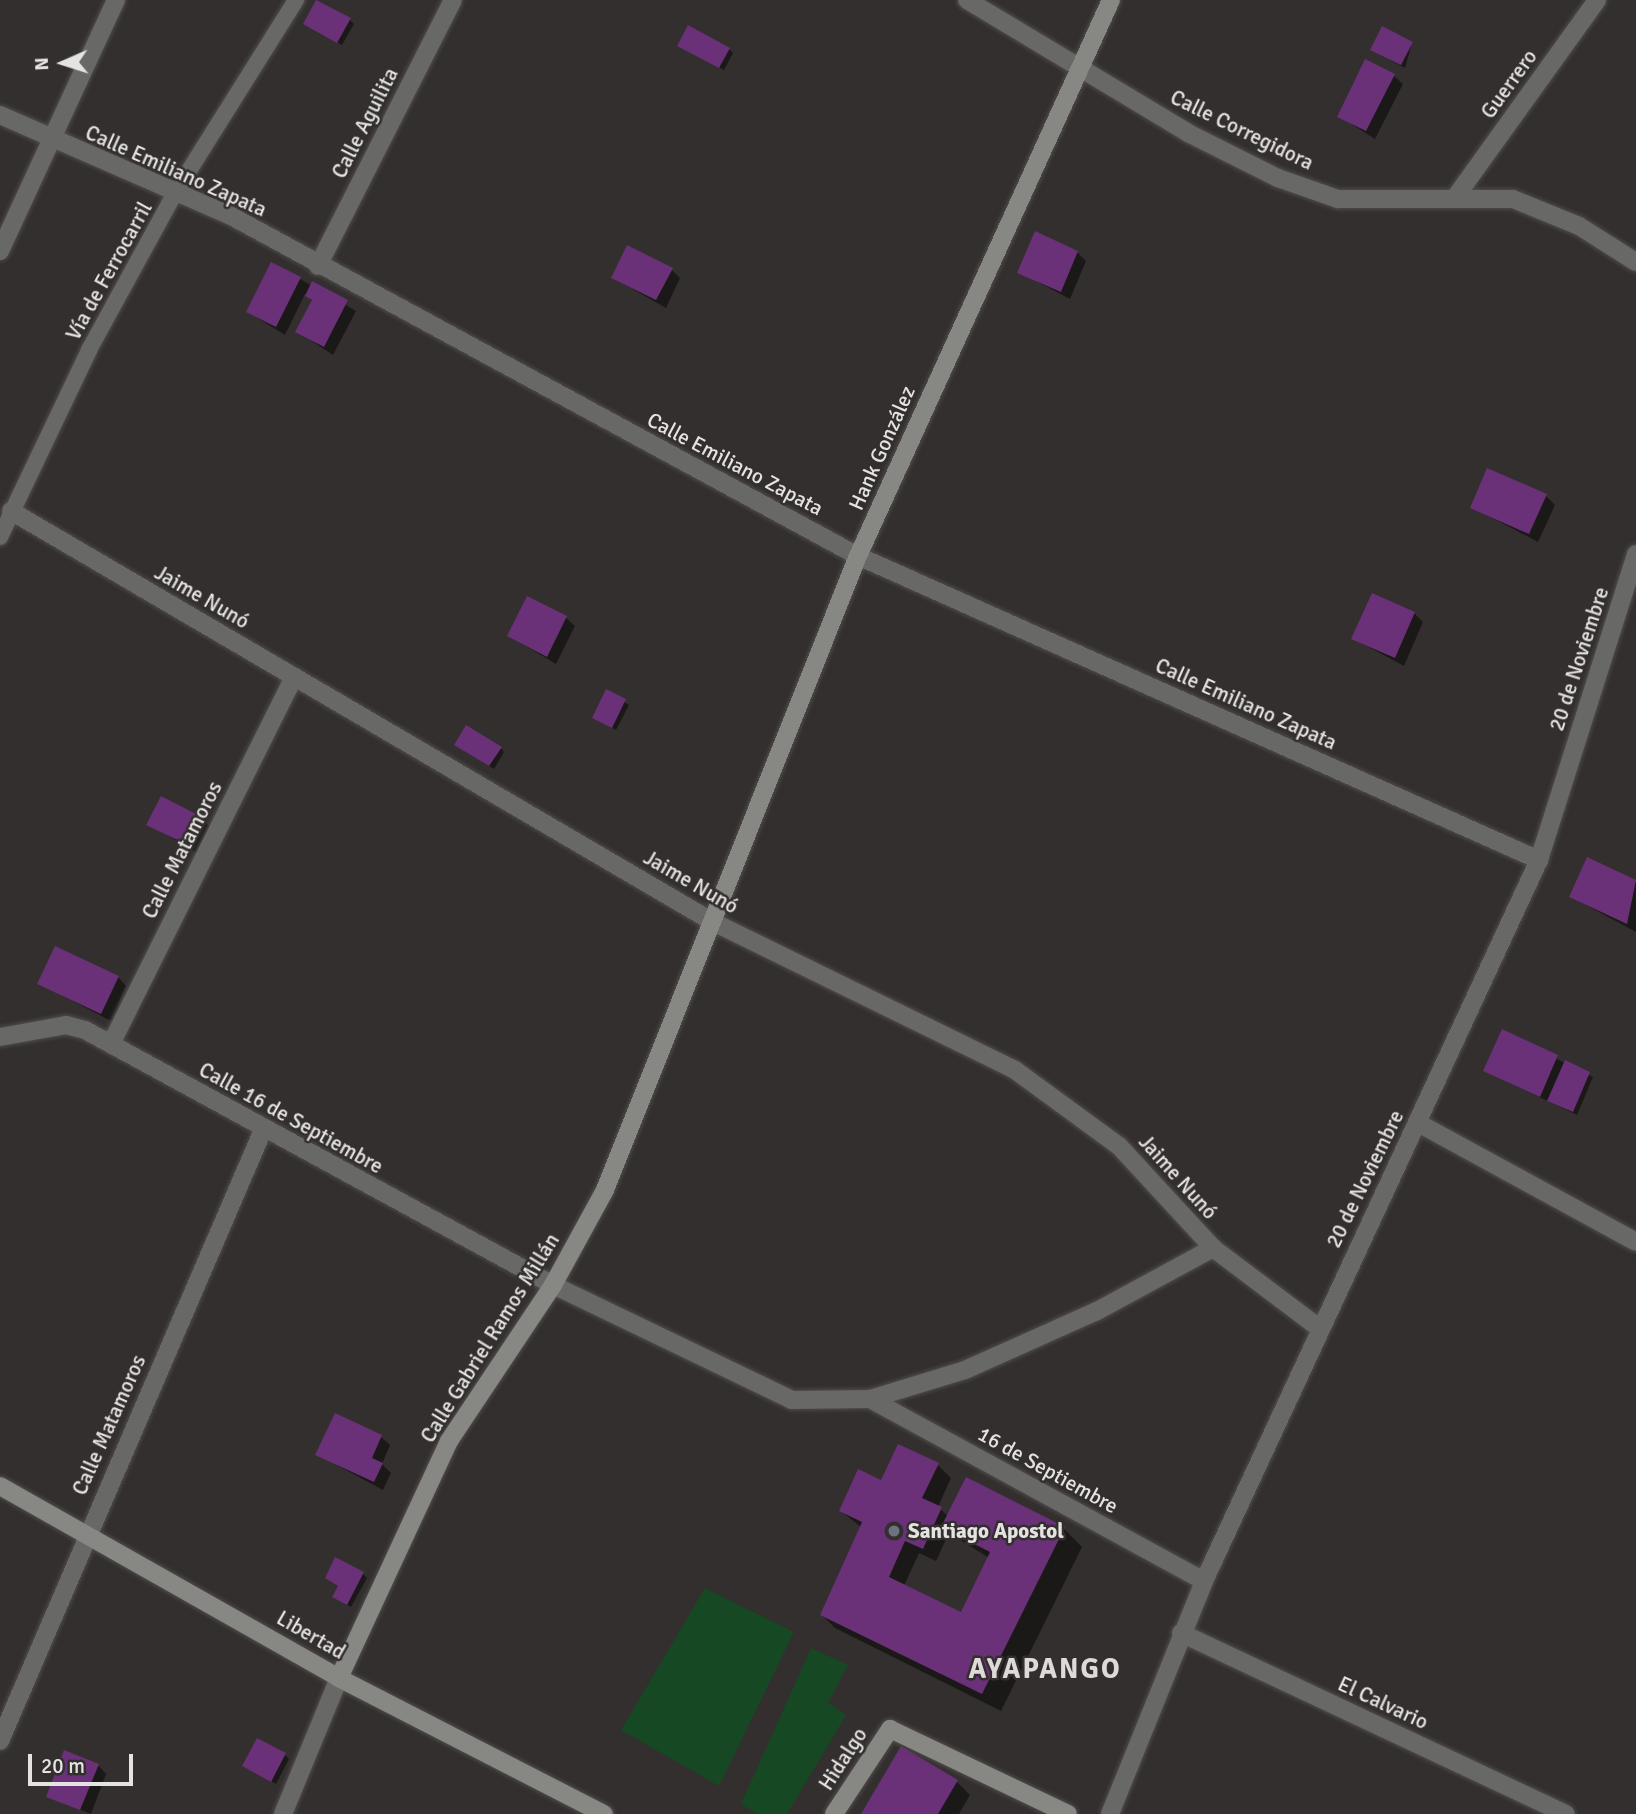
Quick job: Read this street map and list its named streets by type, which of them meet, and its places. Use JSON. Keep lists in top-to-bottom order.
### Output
{
  "streets": {
    "street": [
      "Guerrero",
      "Calle Aguilita",
      "Calle Corregidora",
      "Calle Emiliano Zapata",
      "Hank González",
      "Jaime Nunó",
      "20 de Noviembre",
      "Calle Matamoros",
      "Calle 16 de Septiembre",
      "Calle Gabriel Ramos Millán",
      "16 de Septiembre",
      "Libertad",
      "El Calvario",
      "Hidalgo"
    ],
    "lane": ["Vía de Ferrocarril"]
  },
  "crossings": [
    ["Guerrero", "Calle Corregidora"],
    ["Calle Aguilita", "Calle Emiliano Zapata"],
    ["Calle Corregidora", "Hank González"],
    ["Calle Emiliano Zapata", "Vía de Ferrocarril"],
    ["Calle Emiliano Zapata", "Hank González"],
    ["Calle Emiliano Zapata", "20 de Noviembre"],
    ["Vía de Ferrocarril", "Jaime Nunó"],
    ["Hank González", "Jaime Nunó"],
    ["Hank González", "Calle Gabriel Ramos Millán"],
    ["Jaime Nunó", "20 de Noviembre"],
    ["Jaime Nunó", "Calle Matamoros"],
    ["Jaime Nunó", "Calle Gabriel Ramos Millán"],
    ["Jaime Nunó", "16 de Septiembre"],
    ["20 de Noviembre", "16 de Septiembre"],
    ["20 de Noviembre", "El Calvario"],
    ["Calle Matamoros", "Calle 16 de Septiembre"],
    ["Calle Matamoros", "Libertad"],
    ["Calle 16 de Septiembre", "Calle Gabriel Ramos Millán"],
    ["Calle 16 de Septiembre", "16 de Septiembre"],
    ["Calle Gabriel Ramos Millán", "16 de Septiembre"],
    ["Calle Gabriel Ramos Millán", "Libertad"]
  ],
  "districts": ["AYAPANGO"],
  "places": ["Santiago Apostol"],
  "scale_bar": "20 m",
  "north": "left"
}
